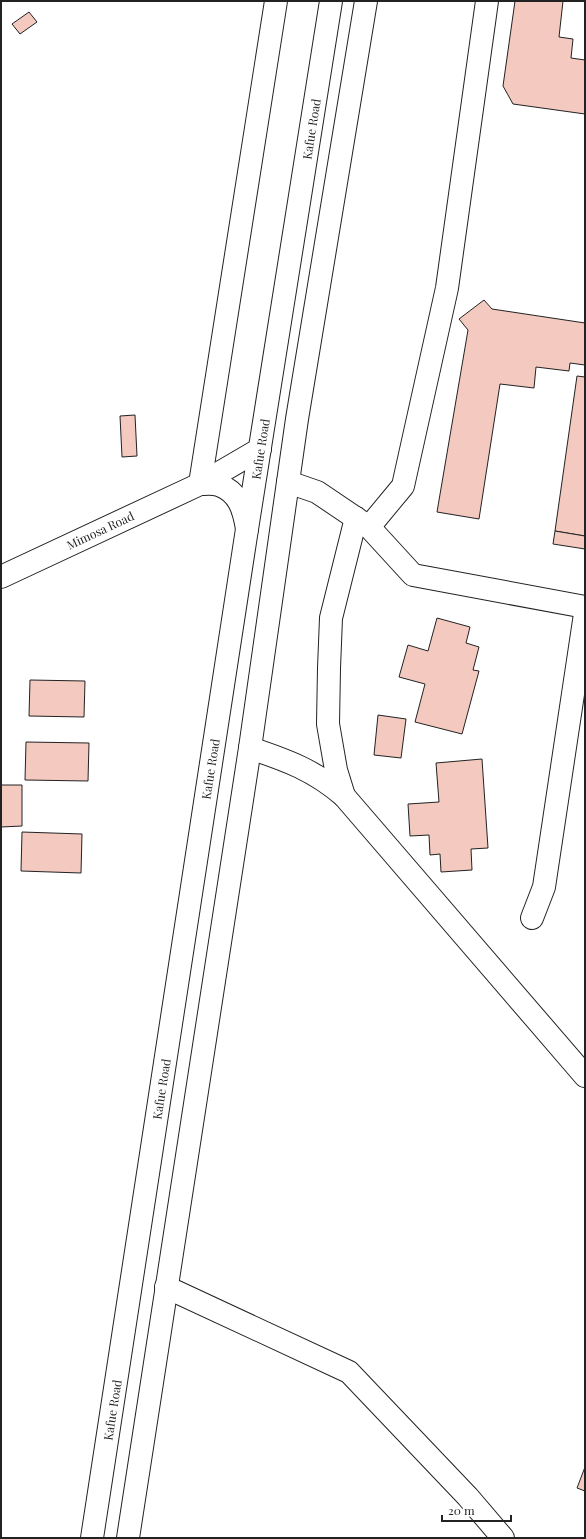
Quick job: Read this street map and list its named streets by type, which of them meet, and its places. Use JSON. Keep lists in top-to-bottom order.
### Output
{
  "streets": {
    "main road": ["Kafue Road", "Mimosa Road"]
  },
  "crossings": [
    ["Kafue Road", "Mimosa Road"]
  ],
  "scale_bar": "20 m"
}
